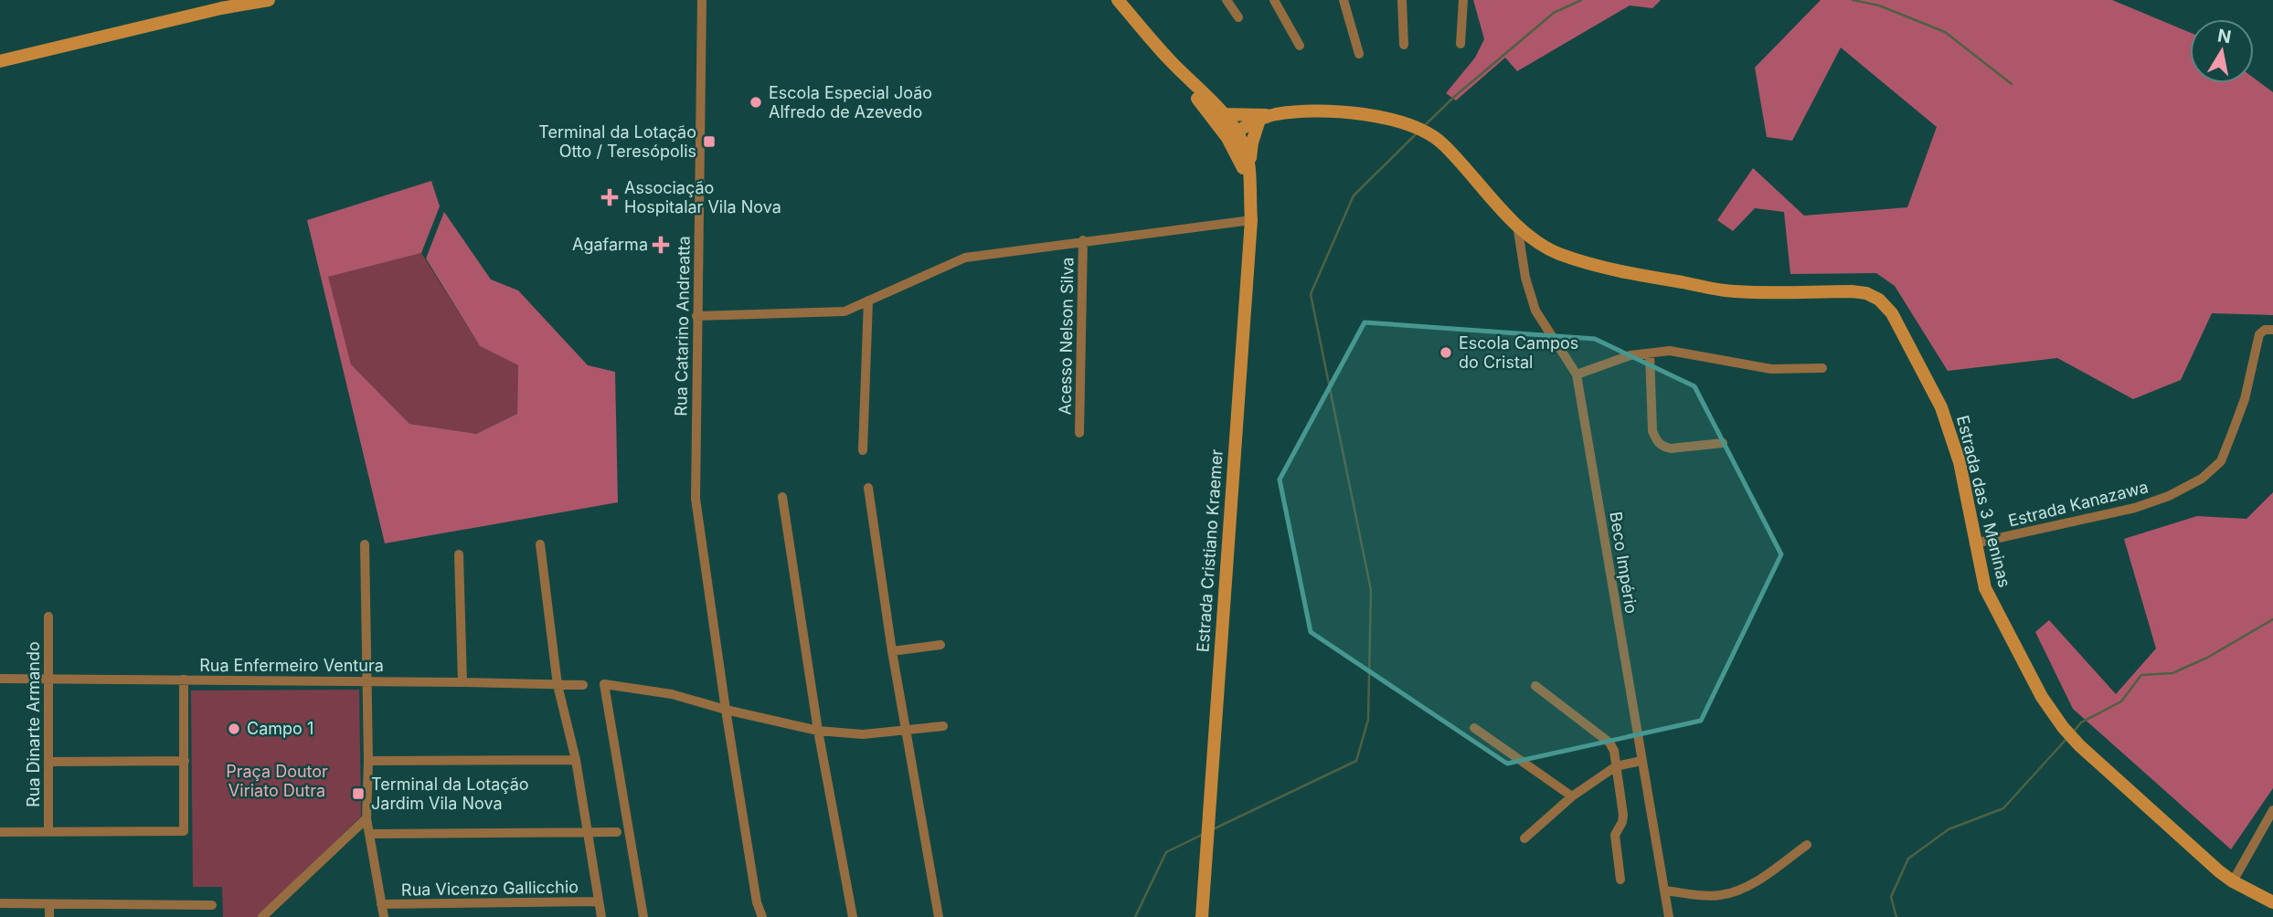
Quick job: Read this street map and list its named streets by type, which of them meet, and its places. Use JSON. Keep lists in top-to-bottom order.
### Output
{
  "streets": {
    "main road": ["Estrada das 3 Meninas", "Estrada Cristiano Kraemer"],
    "street": [
      "Rua Catarino Andreatta",
      "Acesso Nelson Silva",
      "Estrada Kanazawa",
      "Beco Império",
      "Rua Enfermeiro Ventura",
      "Rua Dinarte Armando",
      "Rua Vicenzo Gallicchio"
    ]
  },
  "crossings": [
    ["Estrada das 3 Meninas", "Estrada Kanazawa"],
    ["Estrada das 3 Meninas", "Estrada Cristiano Kraemer"],
    ["Estrada das 3 Meninas", "Beco Império"],
    ["Rua Enfermeiro Ventura", "Rua Dinarte Armando"]
  ],
  "parks": ["Praça Doutor Viriato Dutra"],
  "places": {
    "other": ["Escola Especial João Alfredo de Azevedo", "Escola Campos do Cristal", "Campo 1"],
    "transit": ["Terminal da Lotação Otto / Teresópolis", "Terminal da Lotação Jardim Vila Nova"],
    "health": ["Associação Hospitalar Vila Nova", "Agafarma"]
  },
  "north": "top"
}
